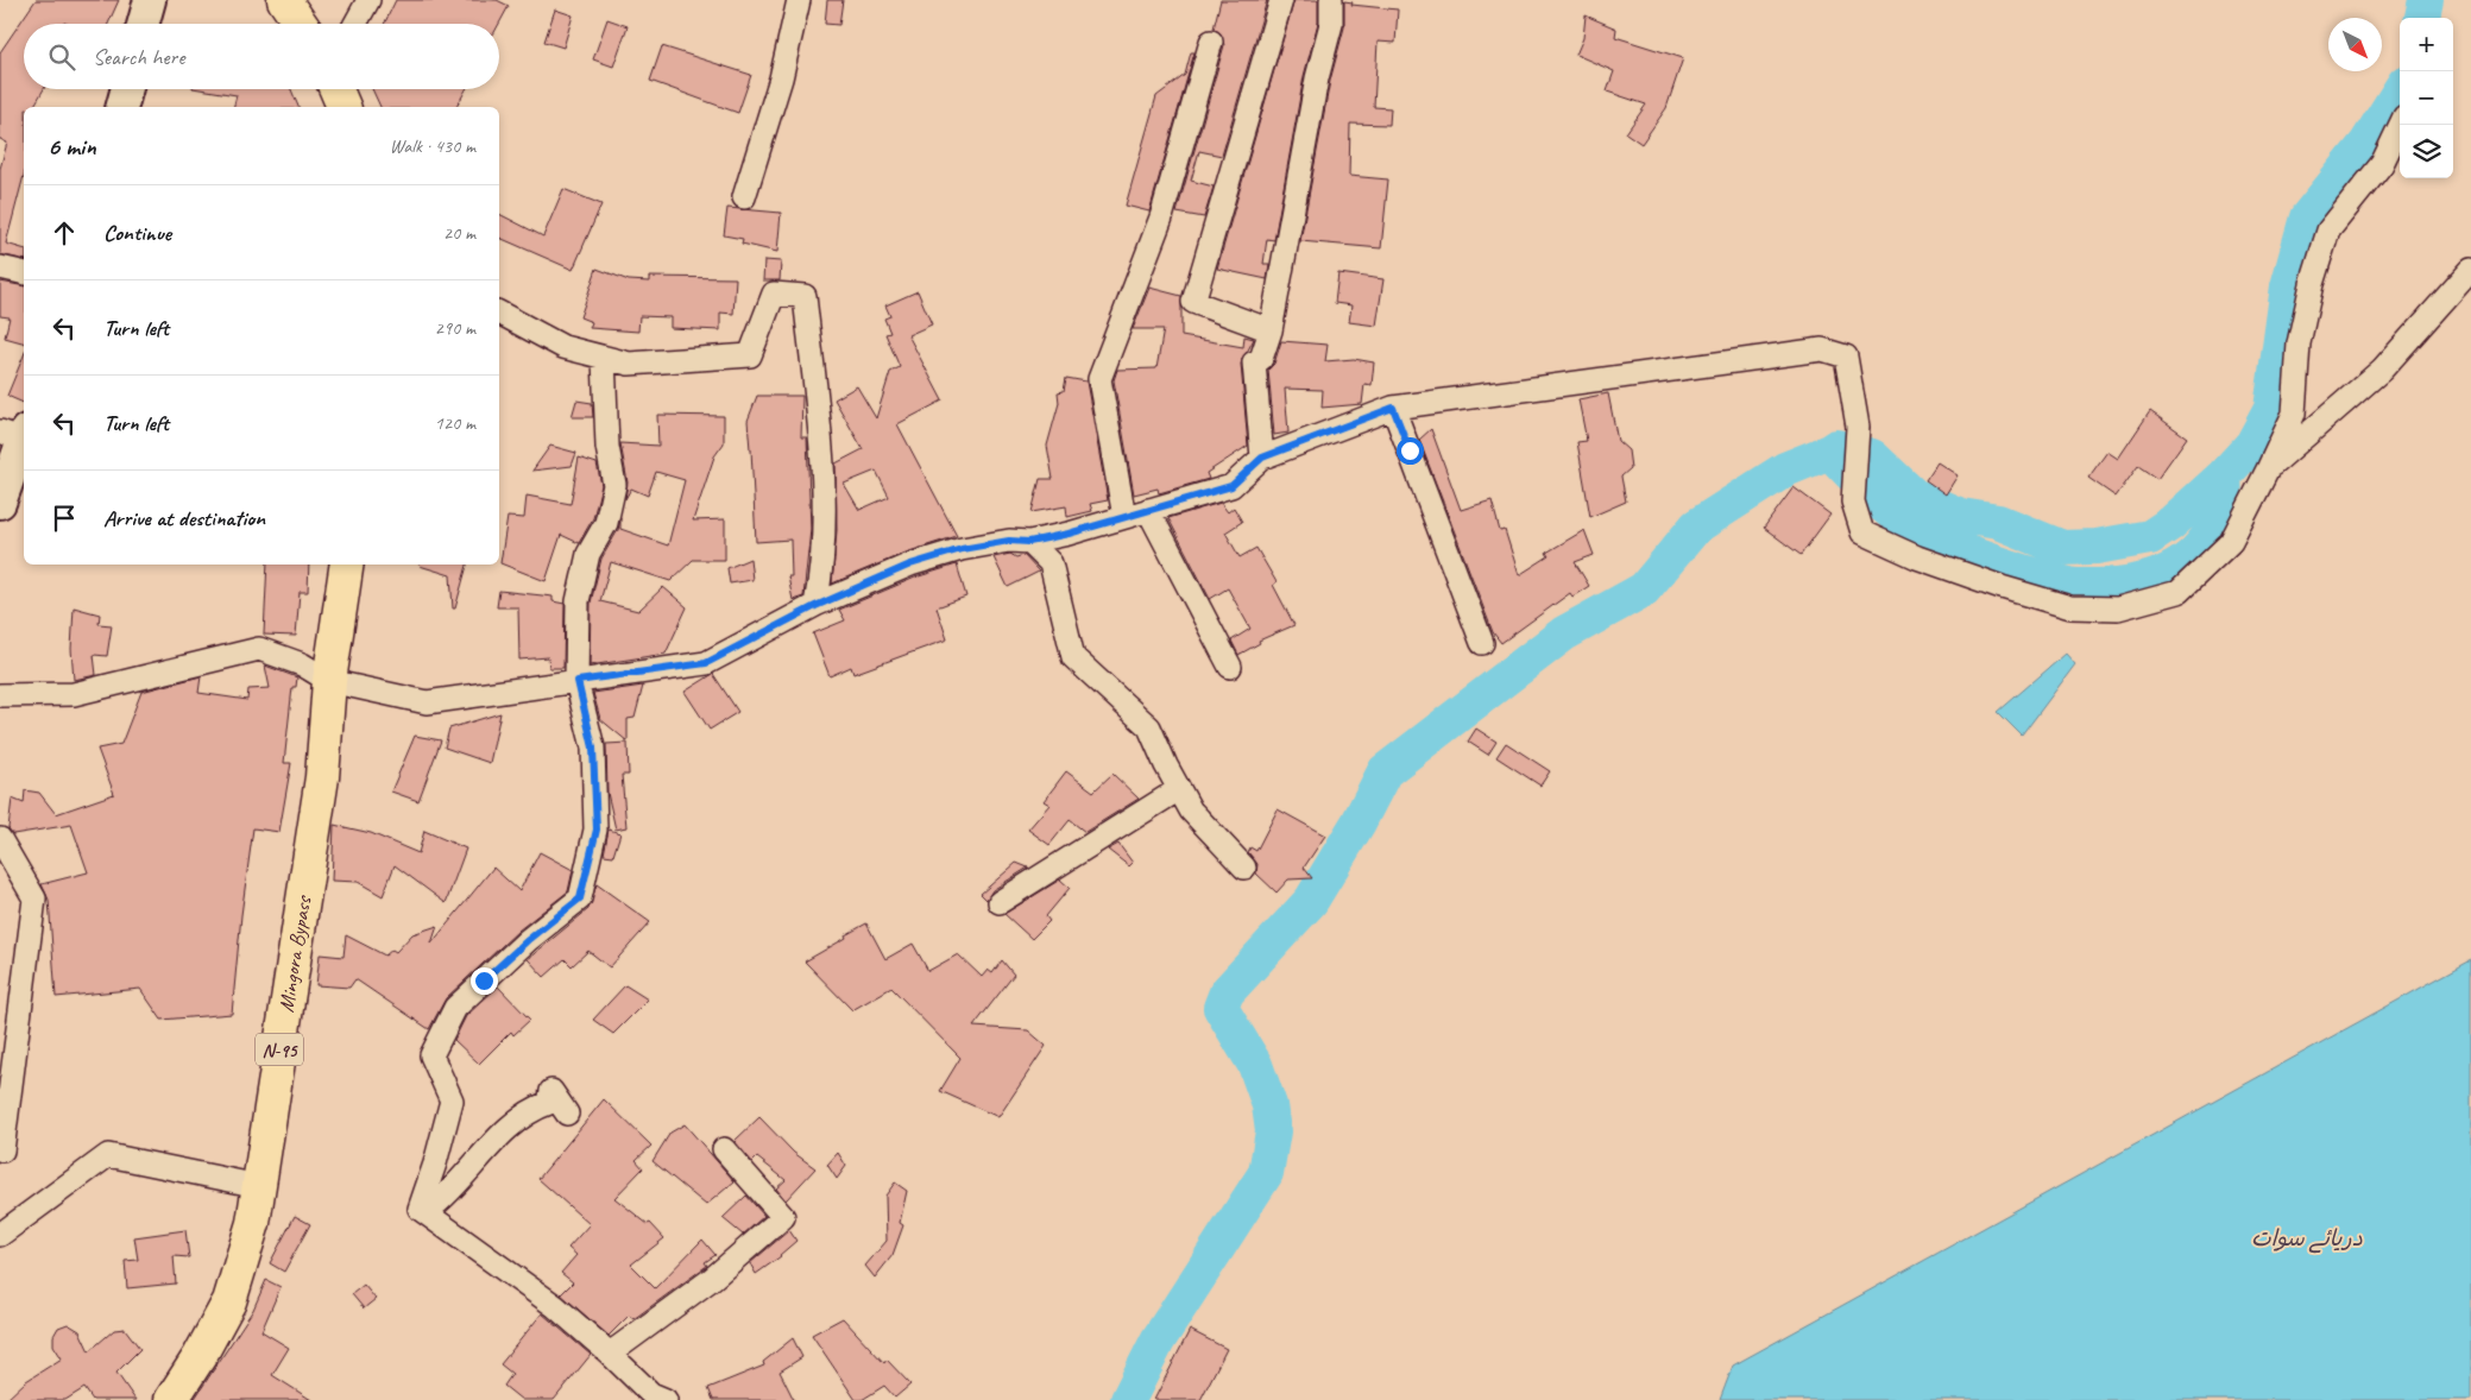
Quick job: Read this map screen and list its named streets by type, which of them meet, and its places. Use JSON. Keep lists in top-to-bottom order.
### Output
{
  "streets": {
    "highway": ["Mingora Bypass", "N-95"]
  },
  "water": ["دریائے سوات"],
  "north": "bottom right",
  "page": {
    "map_buttons": ["+", "−"],
    "search": "Search here",
    "heading": ["6 min", "Walk · 430 m"],
    "list": [
      ["Continue", "20 m"],
      ["Turn left", "290 m"],
      ["Turn left", "120 m"],
      "Arrive at destination"
    ]
  }
}
